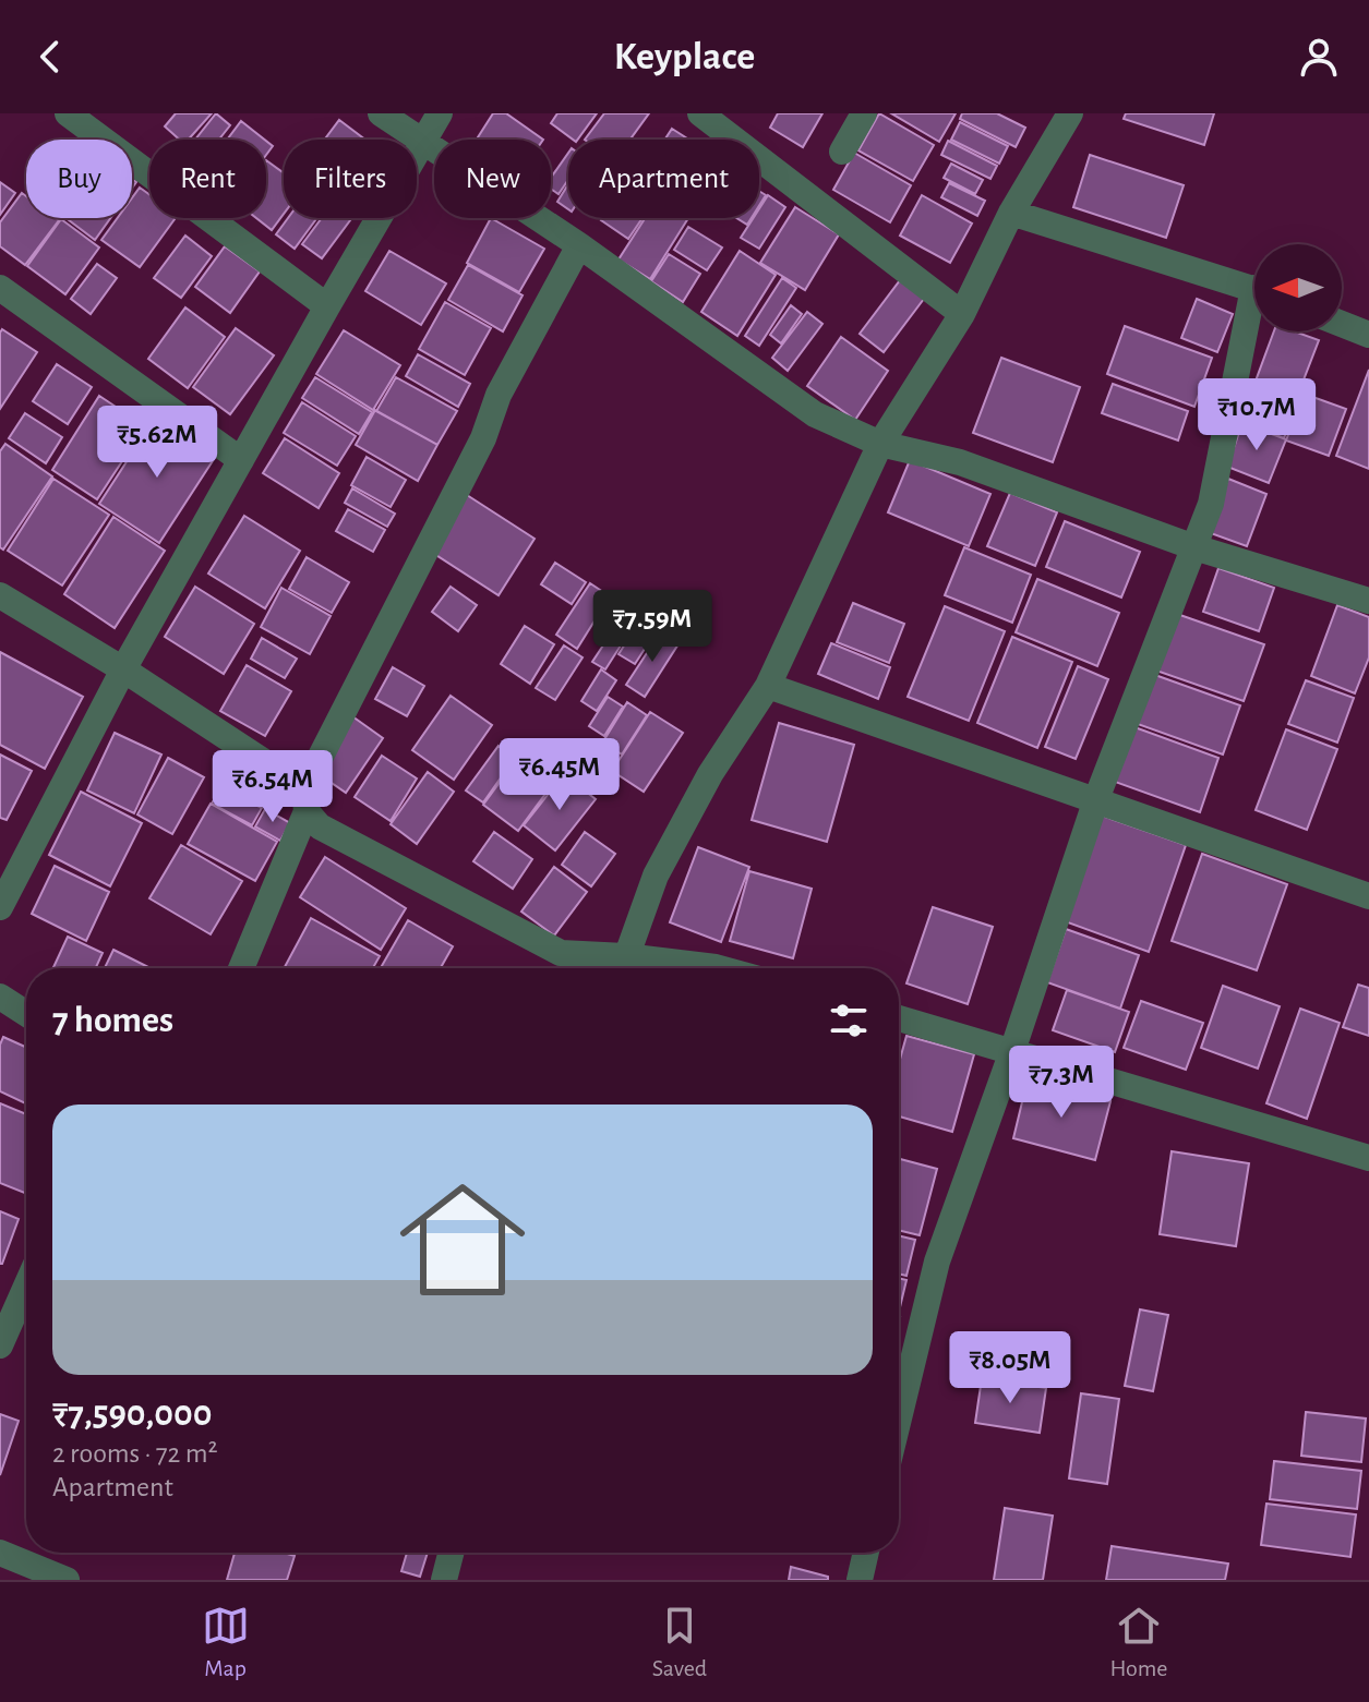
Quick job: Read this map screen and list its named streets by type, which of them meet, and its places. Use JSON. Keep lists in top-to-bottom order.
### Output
{
  "north": "left",
  "page": {
    "header": "Keyplace",
    "chip": [
      "Buy",
      "Rent",
      "Filters",
      "New",
      "Apartment"
    ],
    "price": [
      "₹10.7M",
      "₹5.62M",
      "₹7.59M",
      "₹6.45M",
      "₹6.54M",
      "₹7.3M",
      "₹8.05M"
    ],
    "heading": "7 homes",
    "list": [
      {
        "name": "₹7,590,000",
        "note": "2 rooms · 72 m² · Apartment"
      }
    ],
    "tabs": ["Map", "Saved", "Home"]
  }
}
